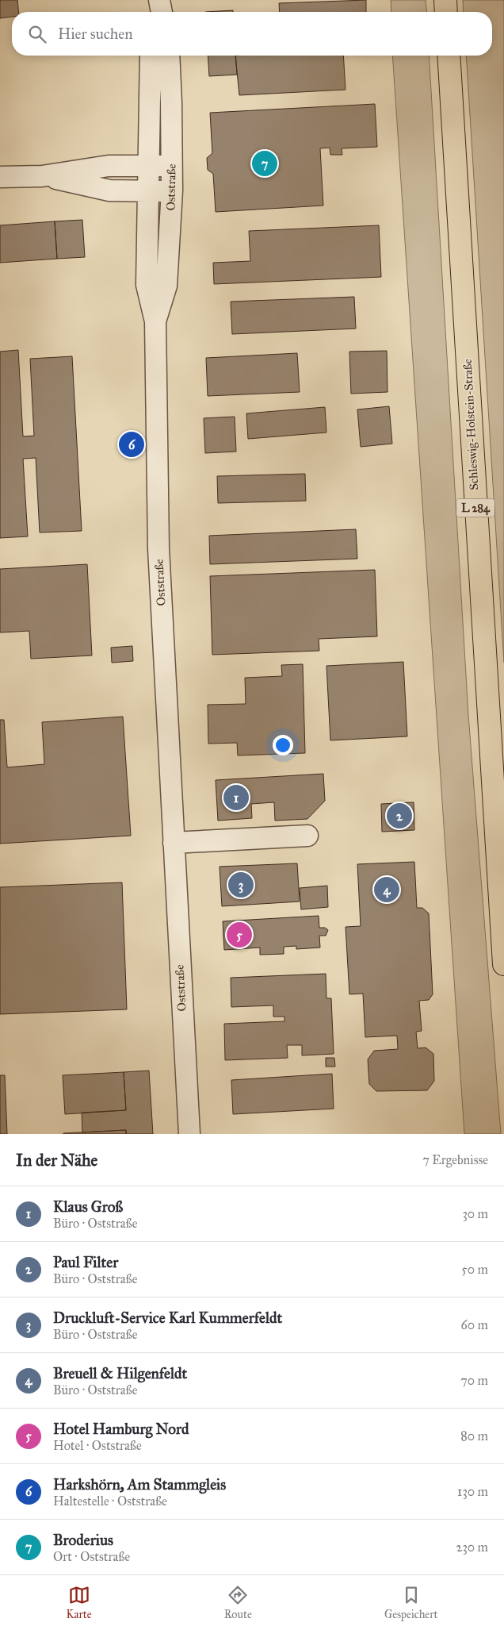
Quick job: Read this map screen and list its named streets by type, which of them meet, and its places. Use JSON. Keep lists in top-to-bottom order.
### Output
{
  "streets": {
    "main road": ["Schleswig-Holstein-Straße", "L 284"],
    "street": ["Oststraße"]
  },
  "page": {
    "search": "Hier suchen",
    "pins": [
      "7",
      "6",
      "1",
      "2",
      "3",
      "4",
      "5"
    ],
    "heading": ["In der Nähe", "7 Ergebnisse"],
    "list": [
      {
        "mark": "1",
        "name": "Klaus Groß",
        "note": "Büro · Oststraße",
        "value": "30 m"
      },
      {
        "mark": "2",
        "name": "Paul Filter",
        "note": "Büro · Oststraße",
        "value": "50 m"
      },
      {
        "mark": "3",
        "name": "Druckluft-Service Karl Kummerfeldt",
        "note": "Büro · Oststraße",
        "value": "60 m"
      },
      {
        "mark": "4",
        "name": "Breuell & Hilgenfeldt",
        "note": "Büro · Oststraße",
        "value": "70 m"
      },
      {
        "mark": "5",
        "name": "Hotel Hamburg Nord",
        "note": "Hotel · Oststraße",
        "value": "80 m"
      },
      {
        "mark": "6",
        "name": "Harkshörn, Am Stammgleis",
        "note": "Haltestelle · Oststraße",
        "value": "130 m"
      },
      {
        "mark": "7",
        "name": "Broderius",
        "note": "Ort · Oststraße",
        "value": "230 m"
      }
    ],
    "nav": ["Karte", "Route", "Gespeichert"]
  }
}
